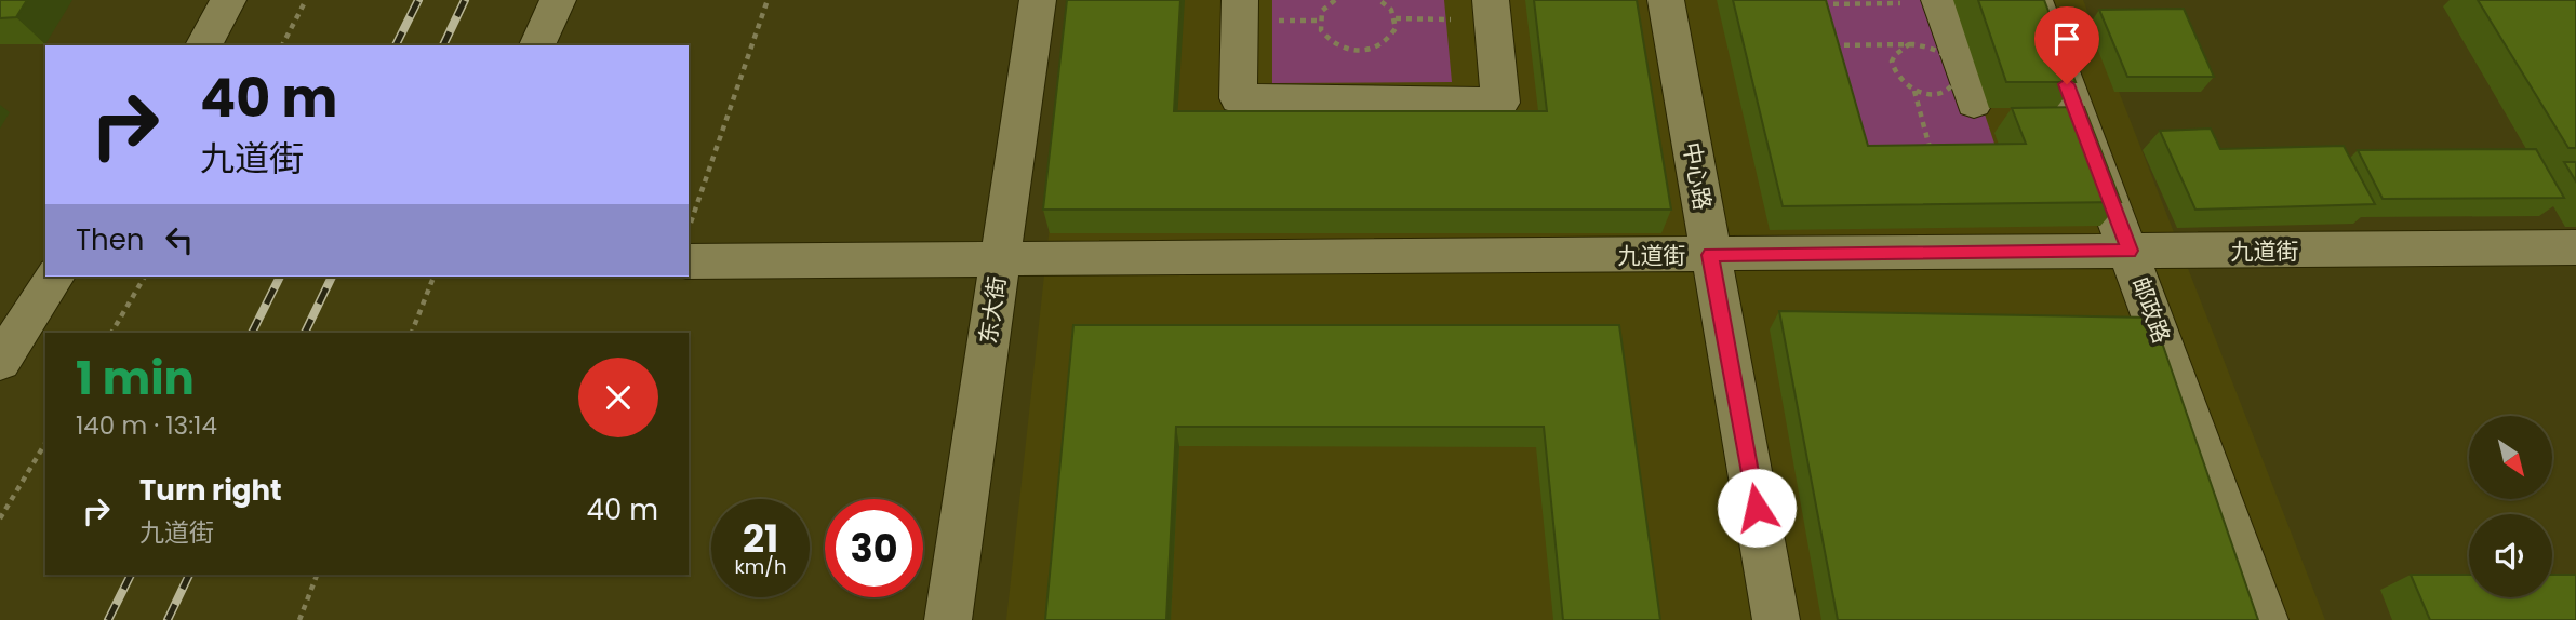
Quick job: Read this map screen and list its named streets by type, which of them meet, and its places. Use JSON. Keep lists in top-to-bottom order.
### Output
{
  "streets": {
    "street": [
      "中心路",
      "九道街",
      "东大街",
      "邮政路"
    ]
  },
  "crossings": [
    ["中心路", "九道街"],
    ["九道街", "东大街"],
    ["九道街", "邮政路"]
  ],
  "north": "bottom right",
  "page": {
    "turn": ["40 m", "九道街"],
    "then": "Then",
    "heading": ["1 min", "140 m · 13:14"],
    "list": [
      {
        "name": "Turn right",
        "note": "九道街",
        "value": "40 m"
      }
    ],
    "speed": "21 km/h",
    "limit": "30"
  }
}
